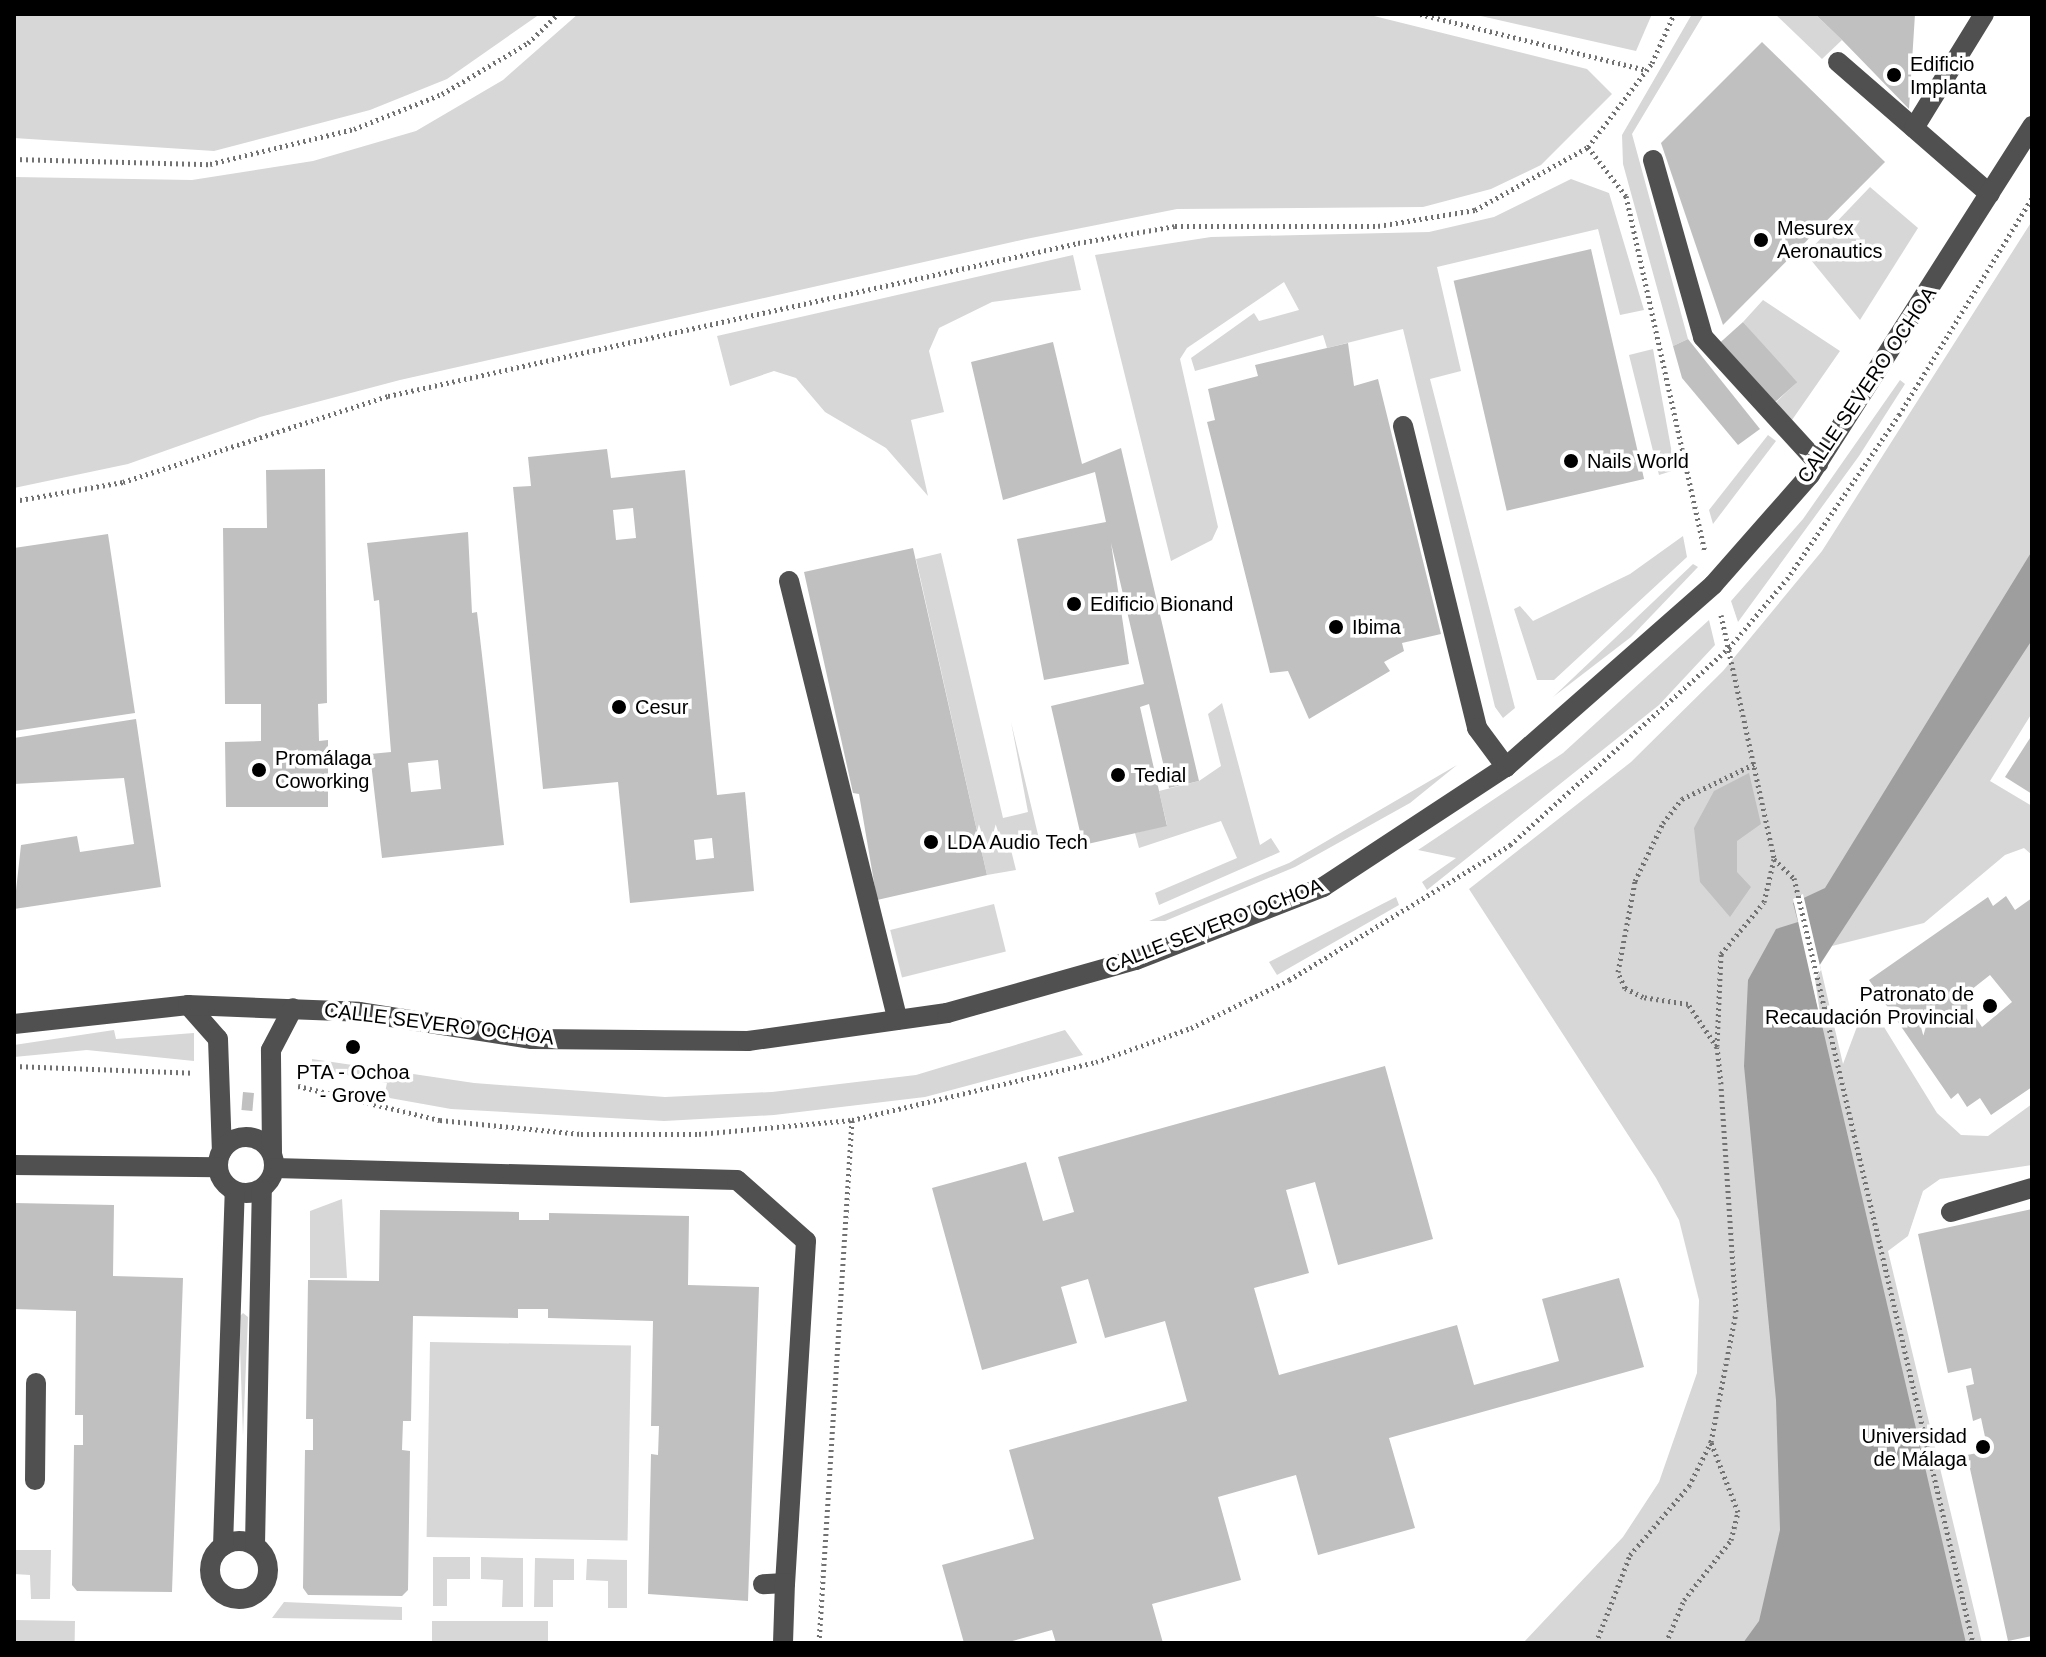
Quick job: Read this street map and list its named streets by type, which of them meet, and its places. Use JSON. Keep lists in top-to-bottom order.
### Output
{
  "streets": {
    "street": ["CALLE SEVERO OCHOA"]
  },
  "places": [
    "Edificio Implanta",
    "Mesurex Aeronautics",
    "Nails World",
    "Edificio Bionand",
    "Ibima",
    "Cesur",
    "Promálaga Coworking",
    "Tedial",
    "LDA Audio Tech",
    "Patronato de Recaudación Provincial",
    "PTA - Ochoa - Grove",
    "Universidad de Málaga"
  ]
}
